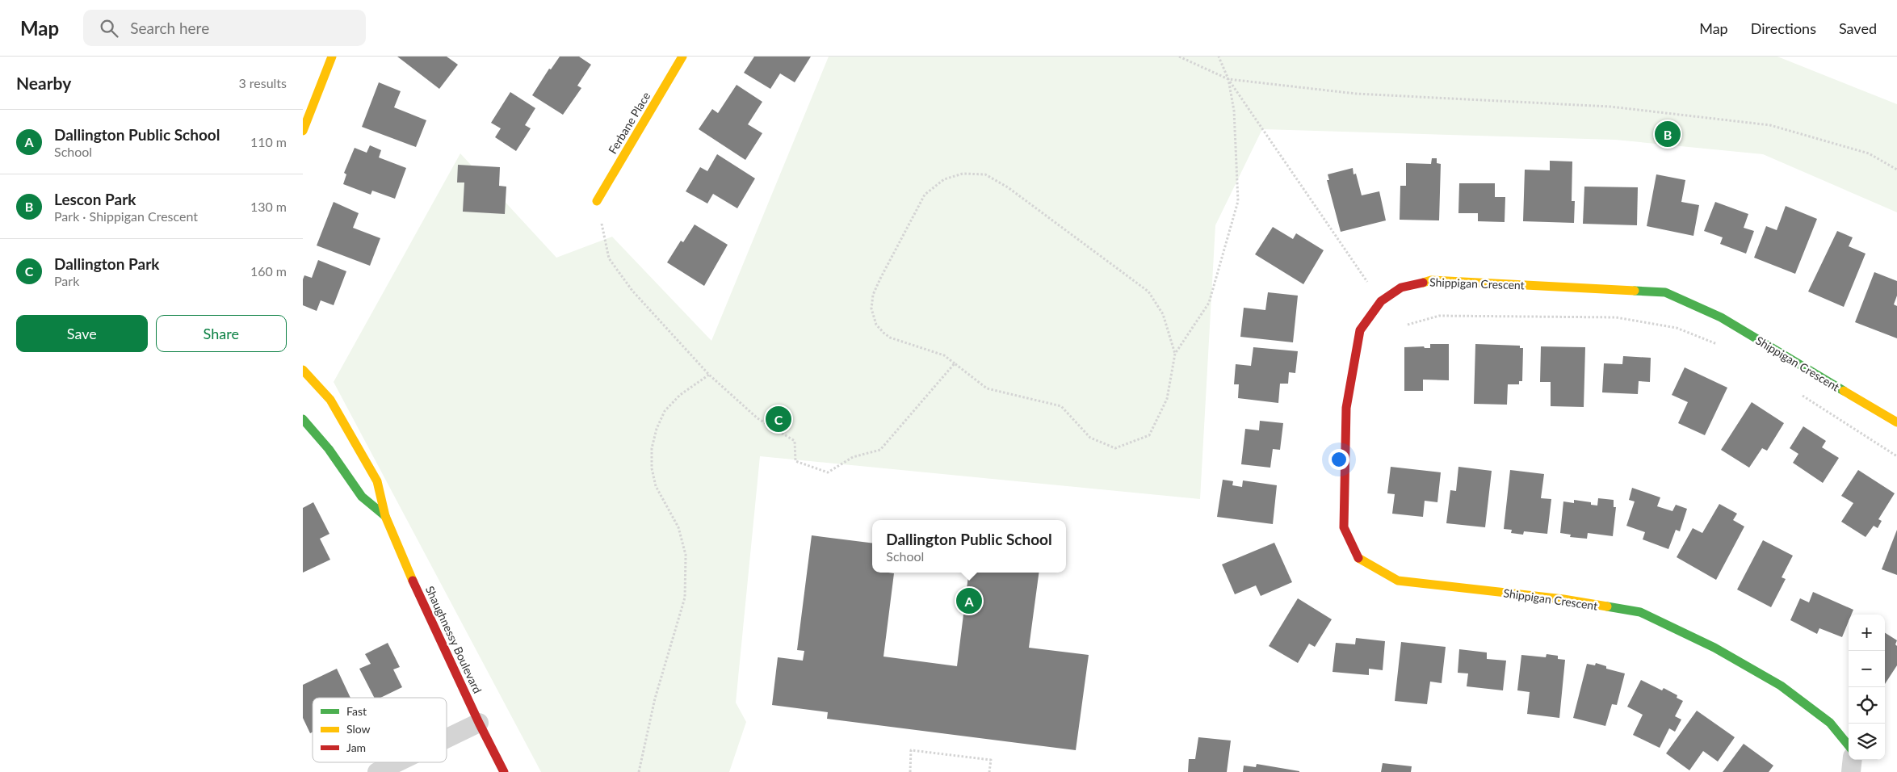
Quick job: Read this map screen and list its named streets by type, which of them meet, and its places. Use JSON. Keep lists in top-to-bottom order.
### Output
{
  "streets": {
    "street": ["Ferbane Place", "Shippigan Crescent", "Shaughnessy Boulevard"]
  },
  "legend": ["Fast", "Slow", "Jam"],
  "page": {
    "header": "Map",
    "search": "Search here",
    "nav": ["Map", "Directions", "Saved"],
    "heading": ["Nearby", "3 results"],
    "list": [
      {
        "mark": "A",
        "name": "Dallington Public School",
        "note": "School",
        "value": "110 m"
      },
      {
        "mark": "B",
        "name": "Lescon Park",
        "note": "Park · Shippigan Crescent",
        "value": "130 m"
      },
      {
        "mark": "C",
        "name": "Dallington Park",
        "note": "Park",
        "value": "160 m"
      }
    ],
    "pins": ["B", "C", "A"],
    "buttons": ["Save", "Share"],
    "popup": ["Dallington Public School", "School"],
    "map_buttons": ["+", "−"]
  }
}
